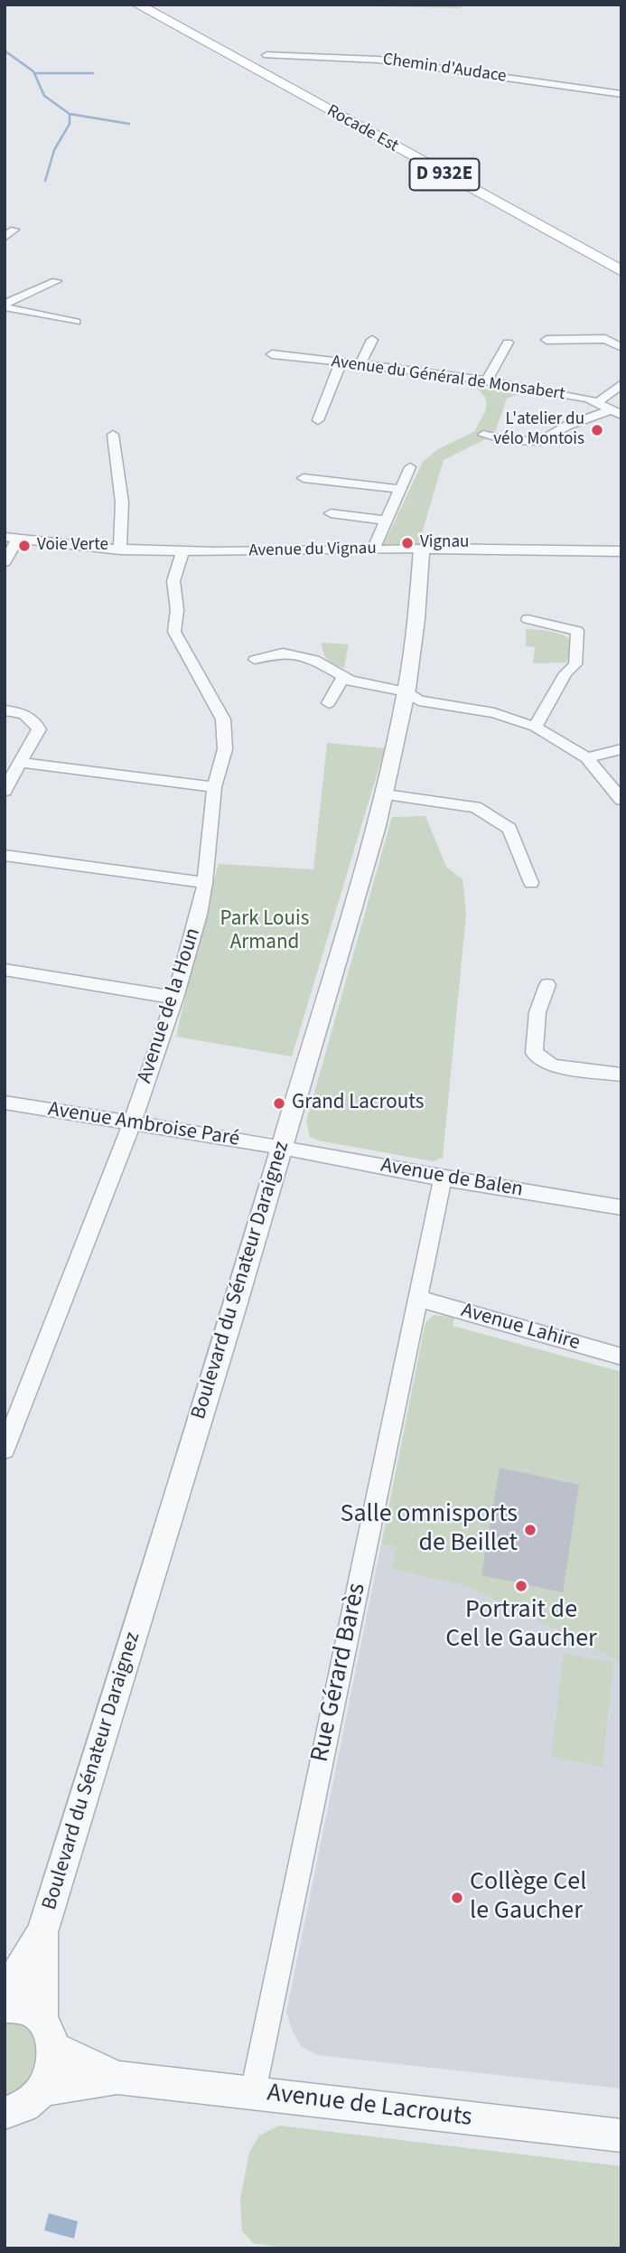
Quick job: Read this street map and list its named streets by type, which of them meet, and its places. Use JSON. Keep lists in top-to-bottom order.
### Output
{
  "streets": {
    "main road": ["Rocade Est", "D 932E"],
    "street": [
      "Chemin d'Audace",
      "Avenue du Général de Monsabert",
      "Avenue du Vignau",
      "Avenue de la Houn",
      "Avenue Ambroise Paré",
      "Avenue de Balen",
      "Boulevard du Sénateur Daraignez",
      "Avenue Lahire",
      "Rue Gérard Barès",
      "Avenue de Lacrouts"
    ]
  },
  "crossings": [
    ["Avenue du Vignau", "Avenue de la Houn"],
    ["Avenue du Vignau", "Boulevard du Sénateur Daraignez"],
    ["Avenue de la Houn", "Avenue Ambroise Paré"],
    ["Avenue Ambroise Paré", "Avenue de Balen"],
    ["Avenue Ambroise Paré", "Boulevard du Sénateur Daraignez"],
    ["Avenue de Balen", "Boulevard du Sénateur Daraignez"],
    ["Avenue de Balen", "Rue Gérard Barès"],
    ["Boulevard du Sénateur Daraignez", "Avenue de Lacrouts"],
    ["Avenue Lahire", "Rue Gérard Barès"],
    ["Rue Gérard Barès", "Avenue de Lacrouts"]
  ],
  "parks": ["Park Louis Armand"],
  "places": [
    "L'atelier du vélo Montois",
    "Vignau",
    "Voie Verte",
    "Grand Lacrouts",
    "Salle omnisports de Beillet",
    "Portrait de Cel le Gaucher",
    "Collège Cel le Gaucher"
  ]
}
